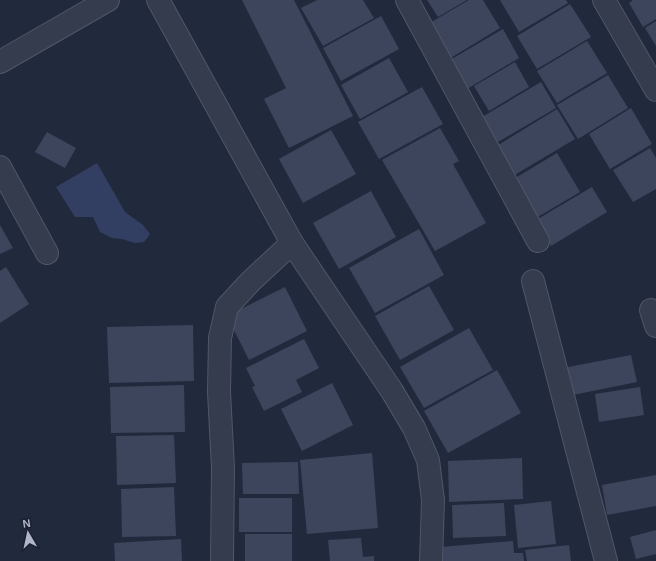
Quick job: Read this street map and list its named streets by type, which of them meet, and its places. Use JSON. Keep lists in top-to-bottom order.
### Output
{
  "north": "top"
}
